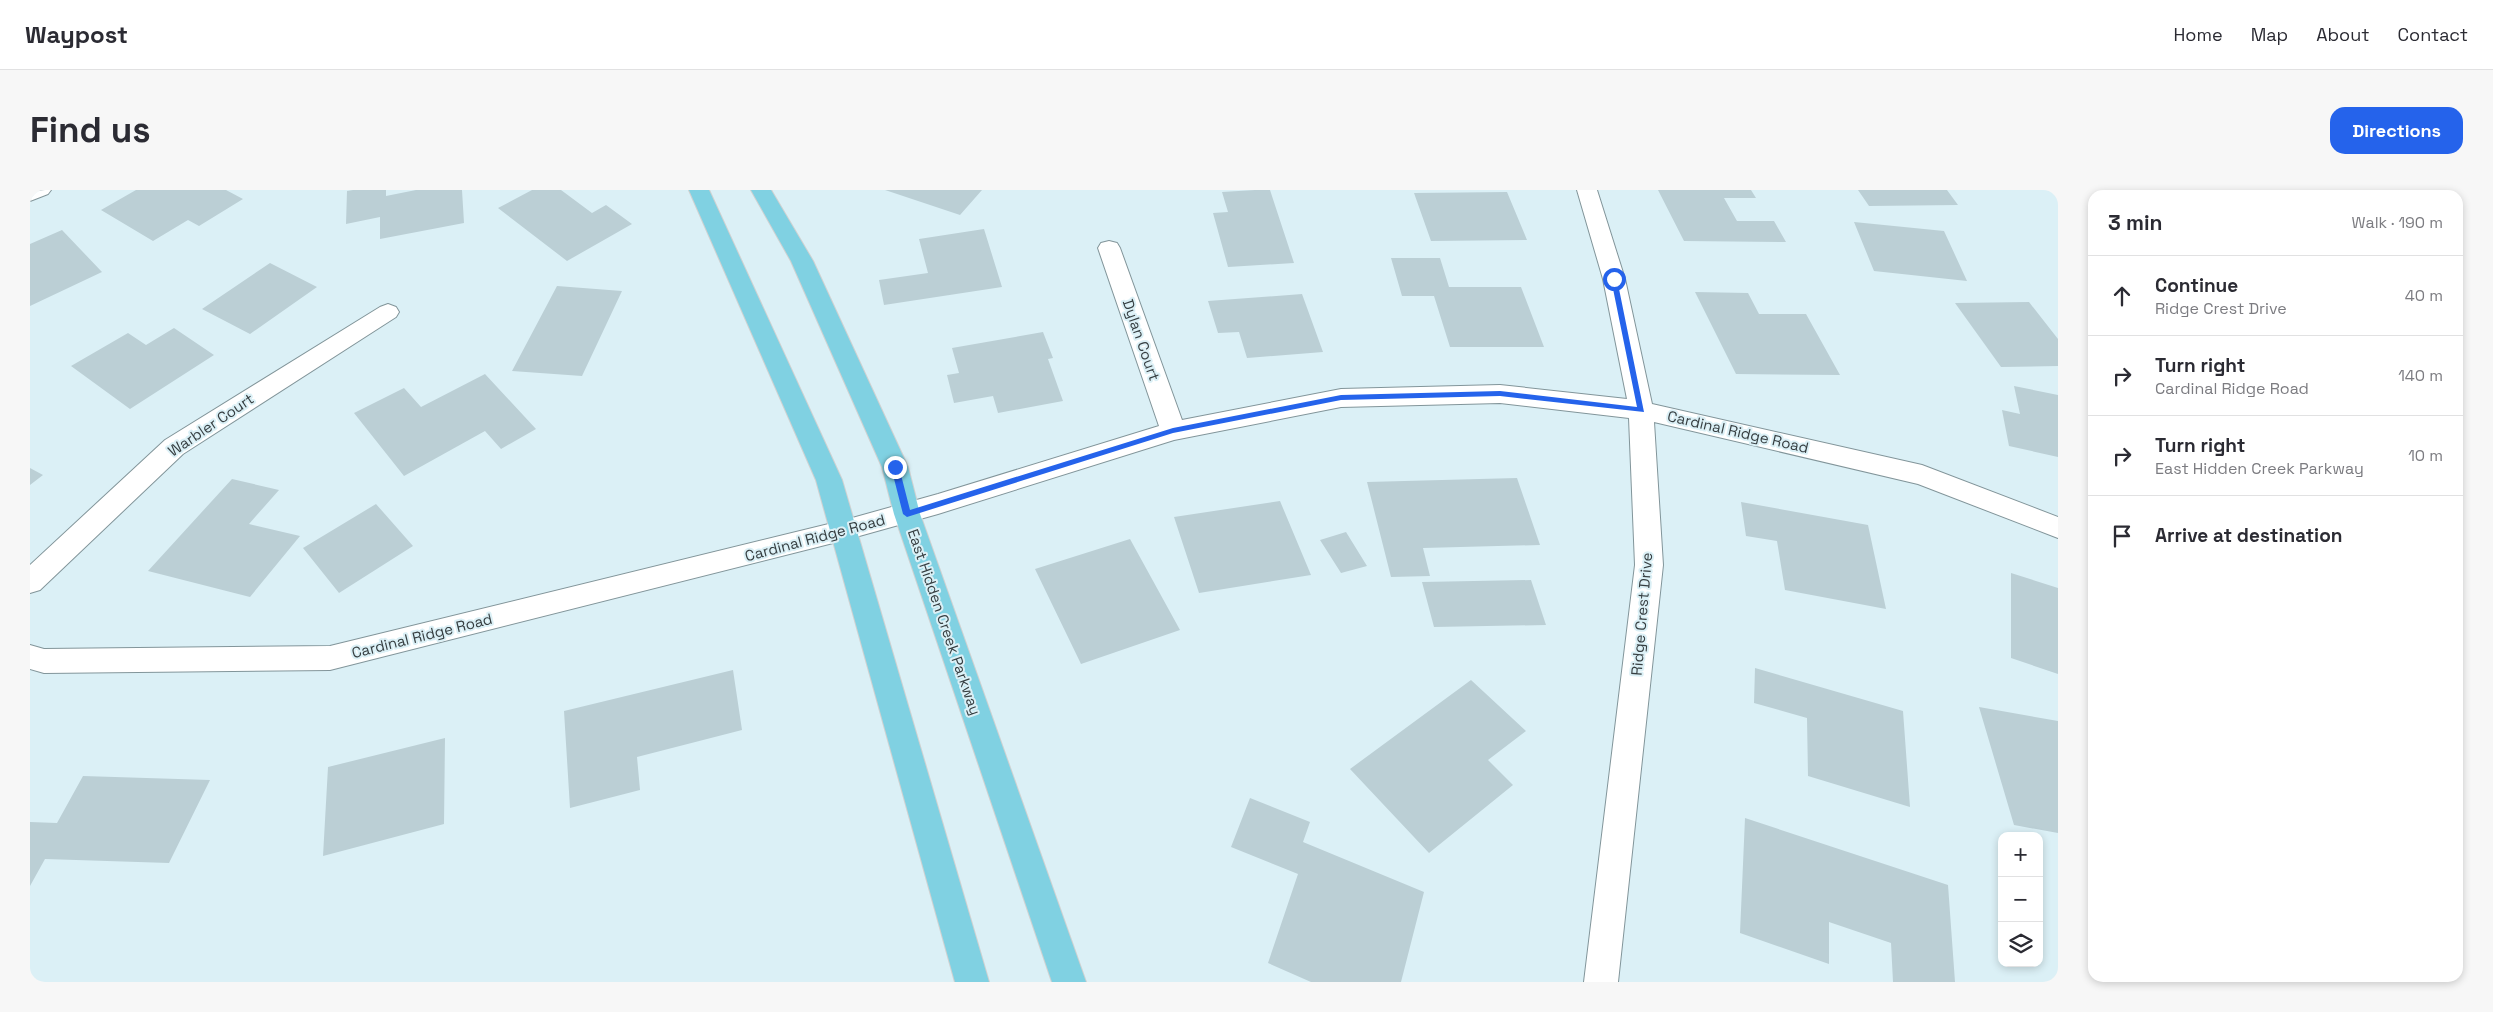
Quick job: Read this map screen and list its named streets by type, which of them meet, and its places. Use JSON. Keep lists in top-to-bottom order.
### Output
{
  "streets": {
    "main road": ["East Hidden Creek Parkway"],
    "street": [
      "Dylan Court",
      "Warbler Court",
      "Cardinal Ridge Road",
      "Ridge Crest Drive"
    ]
  },
  "crossings": [
    ["Dylan Court", "Cardinal Ridge Road"],
    ["Cardinal Ridge Road", "Ridge Crest Drive"],
    ["Cardinal Ridge Road", "East Hidden Creek Parkway"]
  ],
  "page": {
    "header": "Waypost",
    "nav": [
      "Home",
      "Map",
      "About",
      "Contact"
    ],
    "buttons": "Directions",
    "title": "Find us",
    "heading": ["3 min", "Walk · 190 m"],
    "list": [
      ["Continue", "Ridge Crest Drive", "40 m"],
      ["Turn right", "Cardinal Ridge Road", "140 m"],
      ["Turn right", "East Hidden Creek Parkway", "10 m"],
      "Arrive at destination"
    ],
    "map_buttons": ["+", "−"]
  }
}
